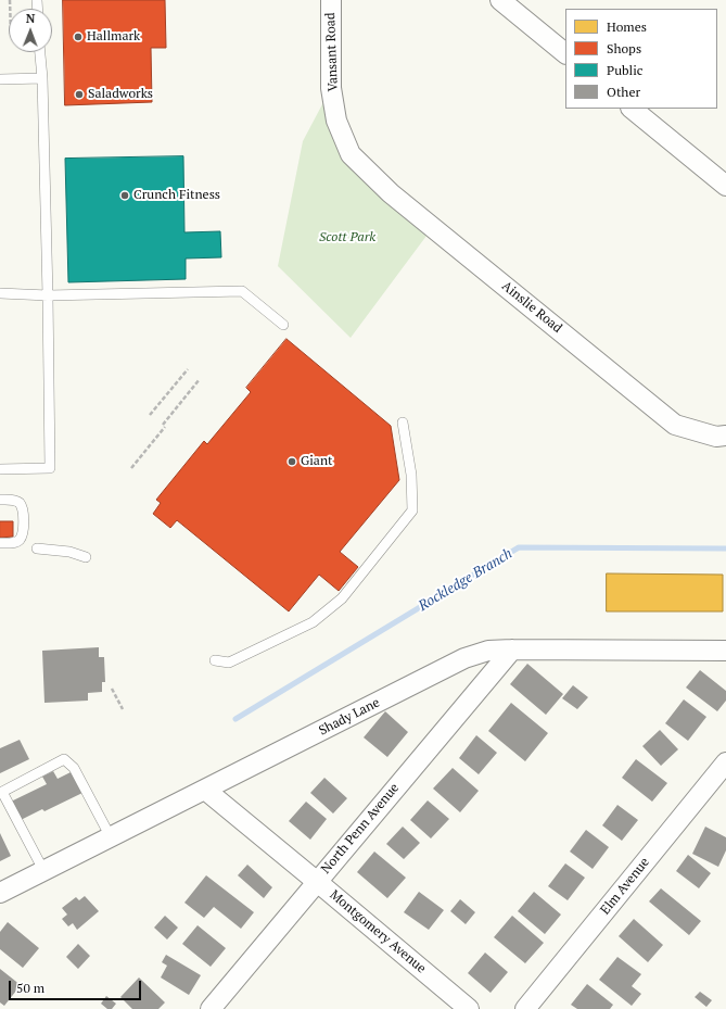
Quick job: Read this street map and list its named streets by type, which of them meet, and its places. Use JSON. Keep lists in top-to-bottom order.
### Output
{
  "streets": {
    "street": [
      "Vansant Road",
      "Ainslie Road",
      "Shady Lane",
      "North Penn Avenue",
      "Elm Avenue",
      "Montgomery Avenue"
    ]
  },
  "crossings": [
    ["Vansant Road", "Ainslie Road"],
    ["Shady Lane", "North Penn Avenue"],
    ["Shady Lane", "Montgomery Avenue"],
    ["North Penn Avenue", "Montgomery Avenue"]
  ],
  "water": ["Rockledge Branch"],
  "parks": ["Scott Park"],
  "places": [
    "Hallmark",
    "Saladworks",
    "Crunch Fitness",
    "Giant"
  ],
  "legend": [
    "Homes",
    "Shops",
    "Public",
    "Other"
  ],
  "scale_bar": "50 m",
  "north": "top"
}
